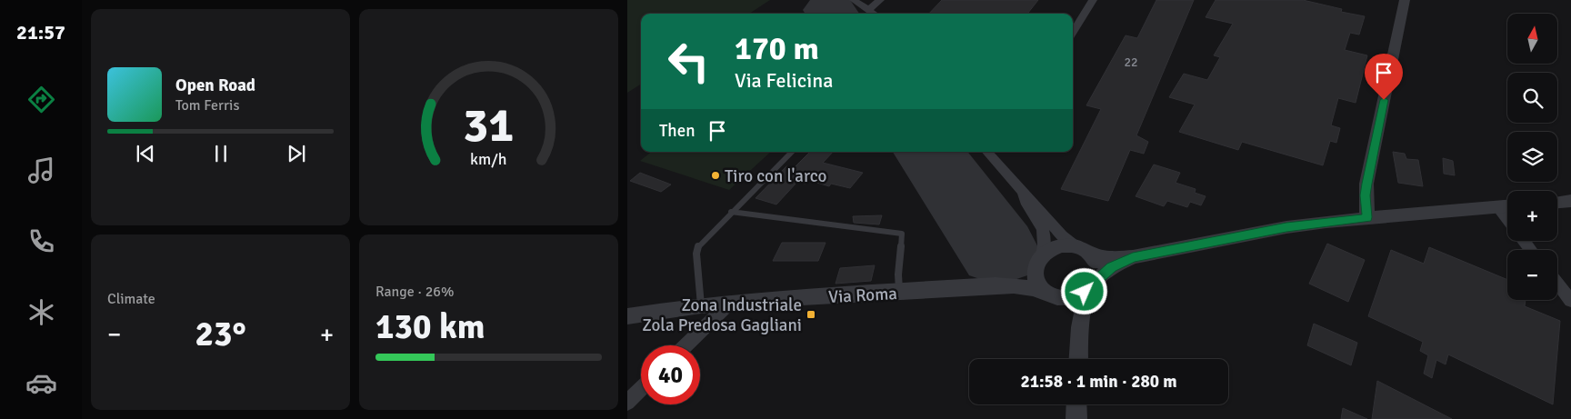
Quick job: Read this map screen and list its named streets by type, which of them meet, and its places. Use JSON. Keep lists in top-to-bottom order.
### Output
{
  "streets": {
    "street": ["Via Roma"]
  },
  "places": {
    "other": ["Tiro con l'arco"],
    "transit": ["Zona Industriale Zola Predosa Gagliani"]
  },
  "house_numbers": ["22"],
  "north": "top",
  "page": {
    "tabs": "21:57",
    "map_buttons": ["+", "−"],
    "turn": ["170 m", "Via Felicina"],
    "song": ["Open Road", "Tom Ferris"],
    "then": "Then",
    "tile": [
      "Climate",
      ["Range · 26%", "130 km"]
    ],
    "heat": ["−", "23°", "+"],
    "limit": "40",
    "trip": "21:58 · 1 min · 280 m",
    "gauge": ["31", "km/h"]
  }
}
